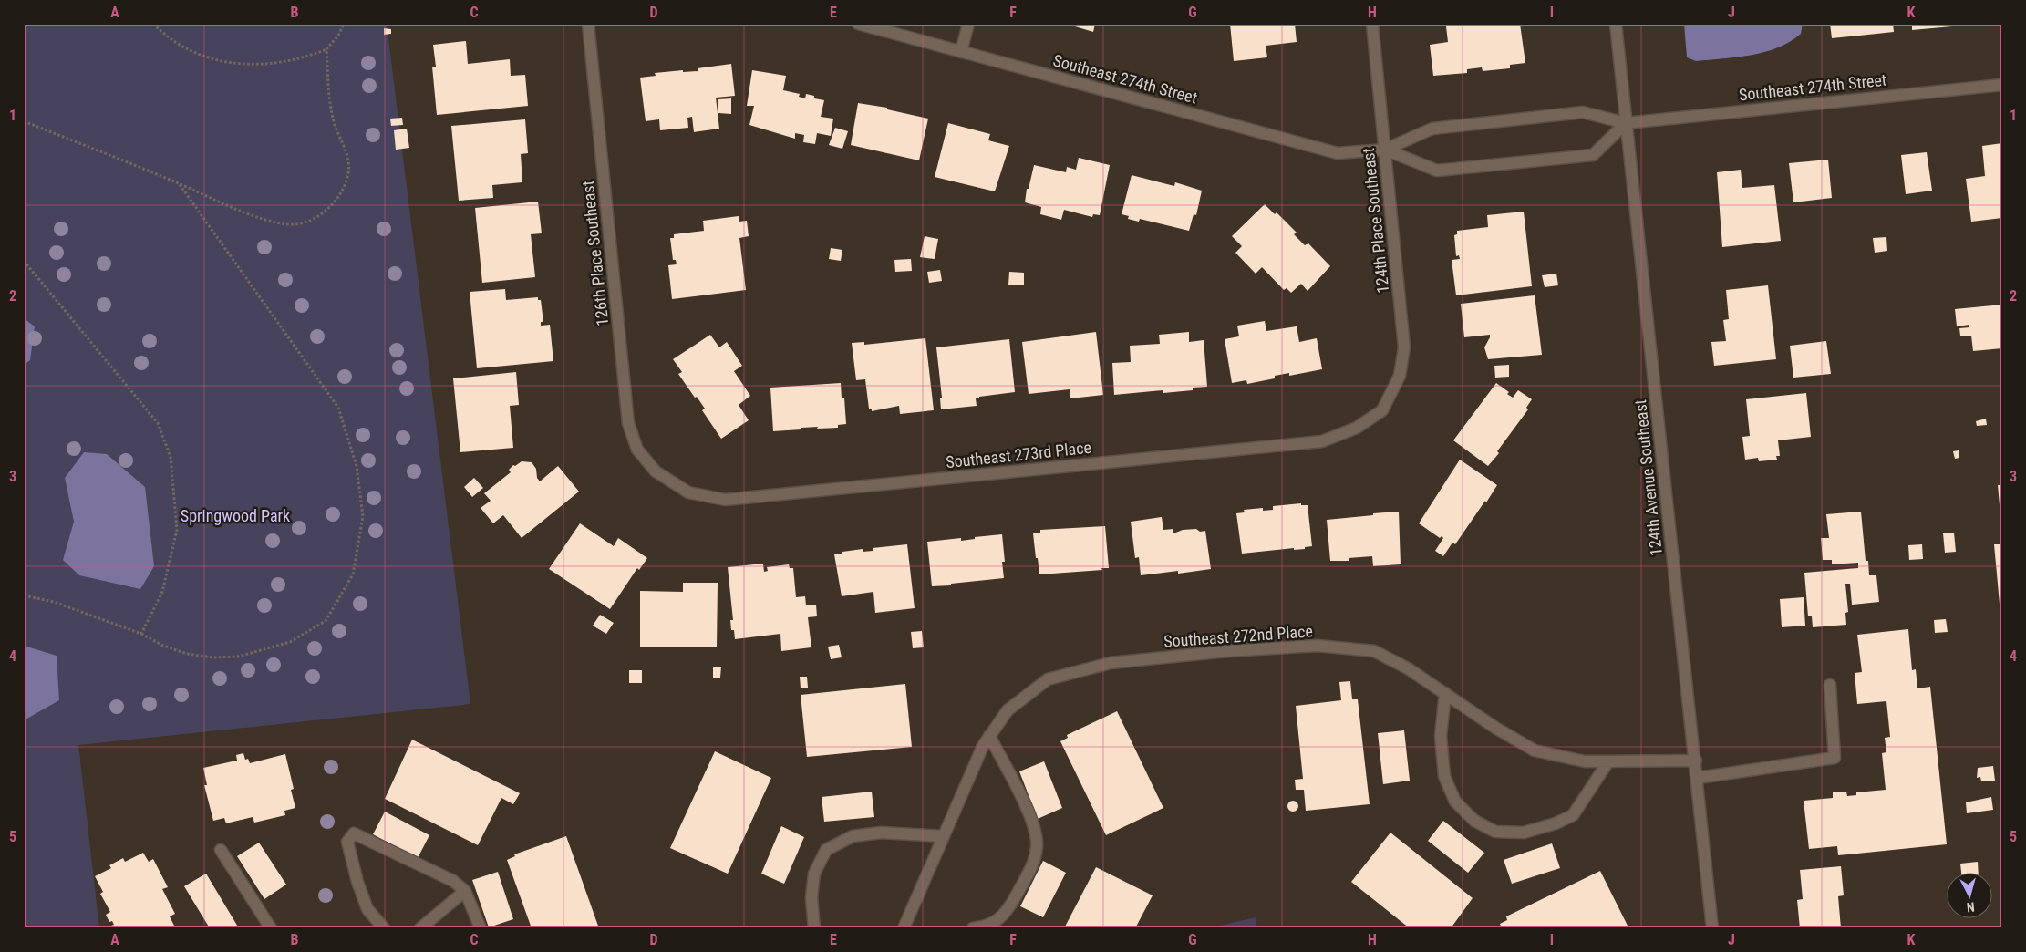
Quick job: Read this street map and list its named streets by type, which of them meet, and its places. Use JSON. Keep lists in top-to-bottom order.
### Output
{
  "streets": {
    "street": [
      "Southeast 274th Street",
      "124th Place Southeast",
      "126th Place Southeast",
      "Southeast 273rd Place",
      "124th Avenue Southeast",
      "Southeast 272nd Place"
    ]
  },
  "crossings": [
    ["Southeast 274th Street", "124th Place Southeast"],
    ["Southeast 274th Street", "124th Avenue Southeast"],
    ["124th Place Southeast", "Southeast 273rd Place"],
    ["126th Place Southeast", "Southeast 273rd Place"],
    ["124th Avenue Southeast", "Southeast 272nd Place"]
  ],
  "parks": ["Springwood Park"],
  "north": "bottom",
  "grid": {
    "columns": [
      "A",
      "B",
      "C",
      "D",
      "E",
      "F",
      "G",
      "H",
      "I",
      "J",
      "K"
    ],
    "rows": [
      "1",
      "2",
      "3",
      "4",
      "5"
    ]
  }
}
